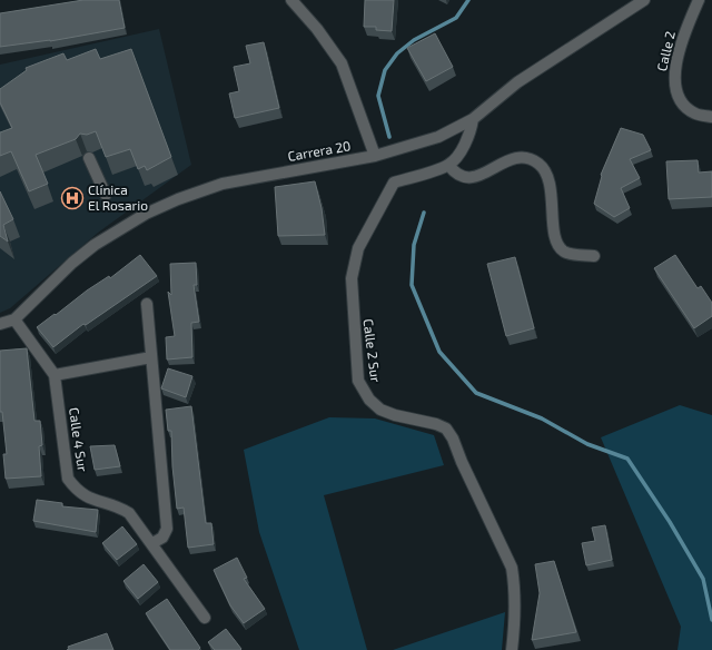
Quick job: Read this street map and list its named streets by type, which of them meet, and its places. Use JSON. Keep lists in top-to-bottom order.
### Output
{
  "streets": {
    "street": [
      "Calle 2",
      "Carrera 20",
      "Calle 2 Sur",
      "Calle 4 Sur"
    ]
  },
  "crossings": [
    ["Carrera 20", "Calle 4 Sur"]
  ],
  "places": {
    "hospital": ["Clínica El Rosario"]
  }
}
